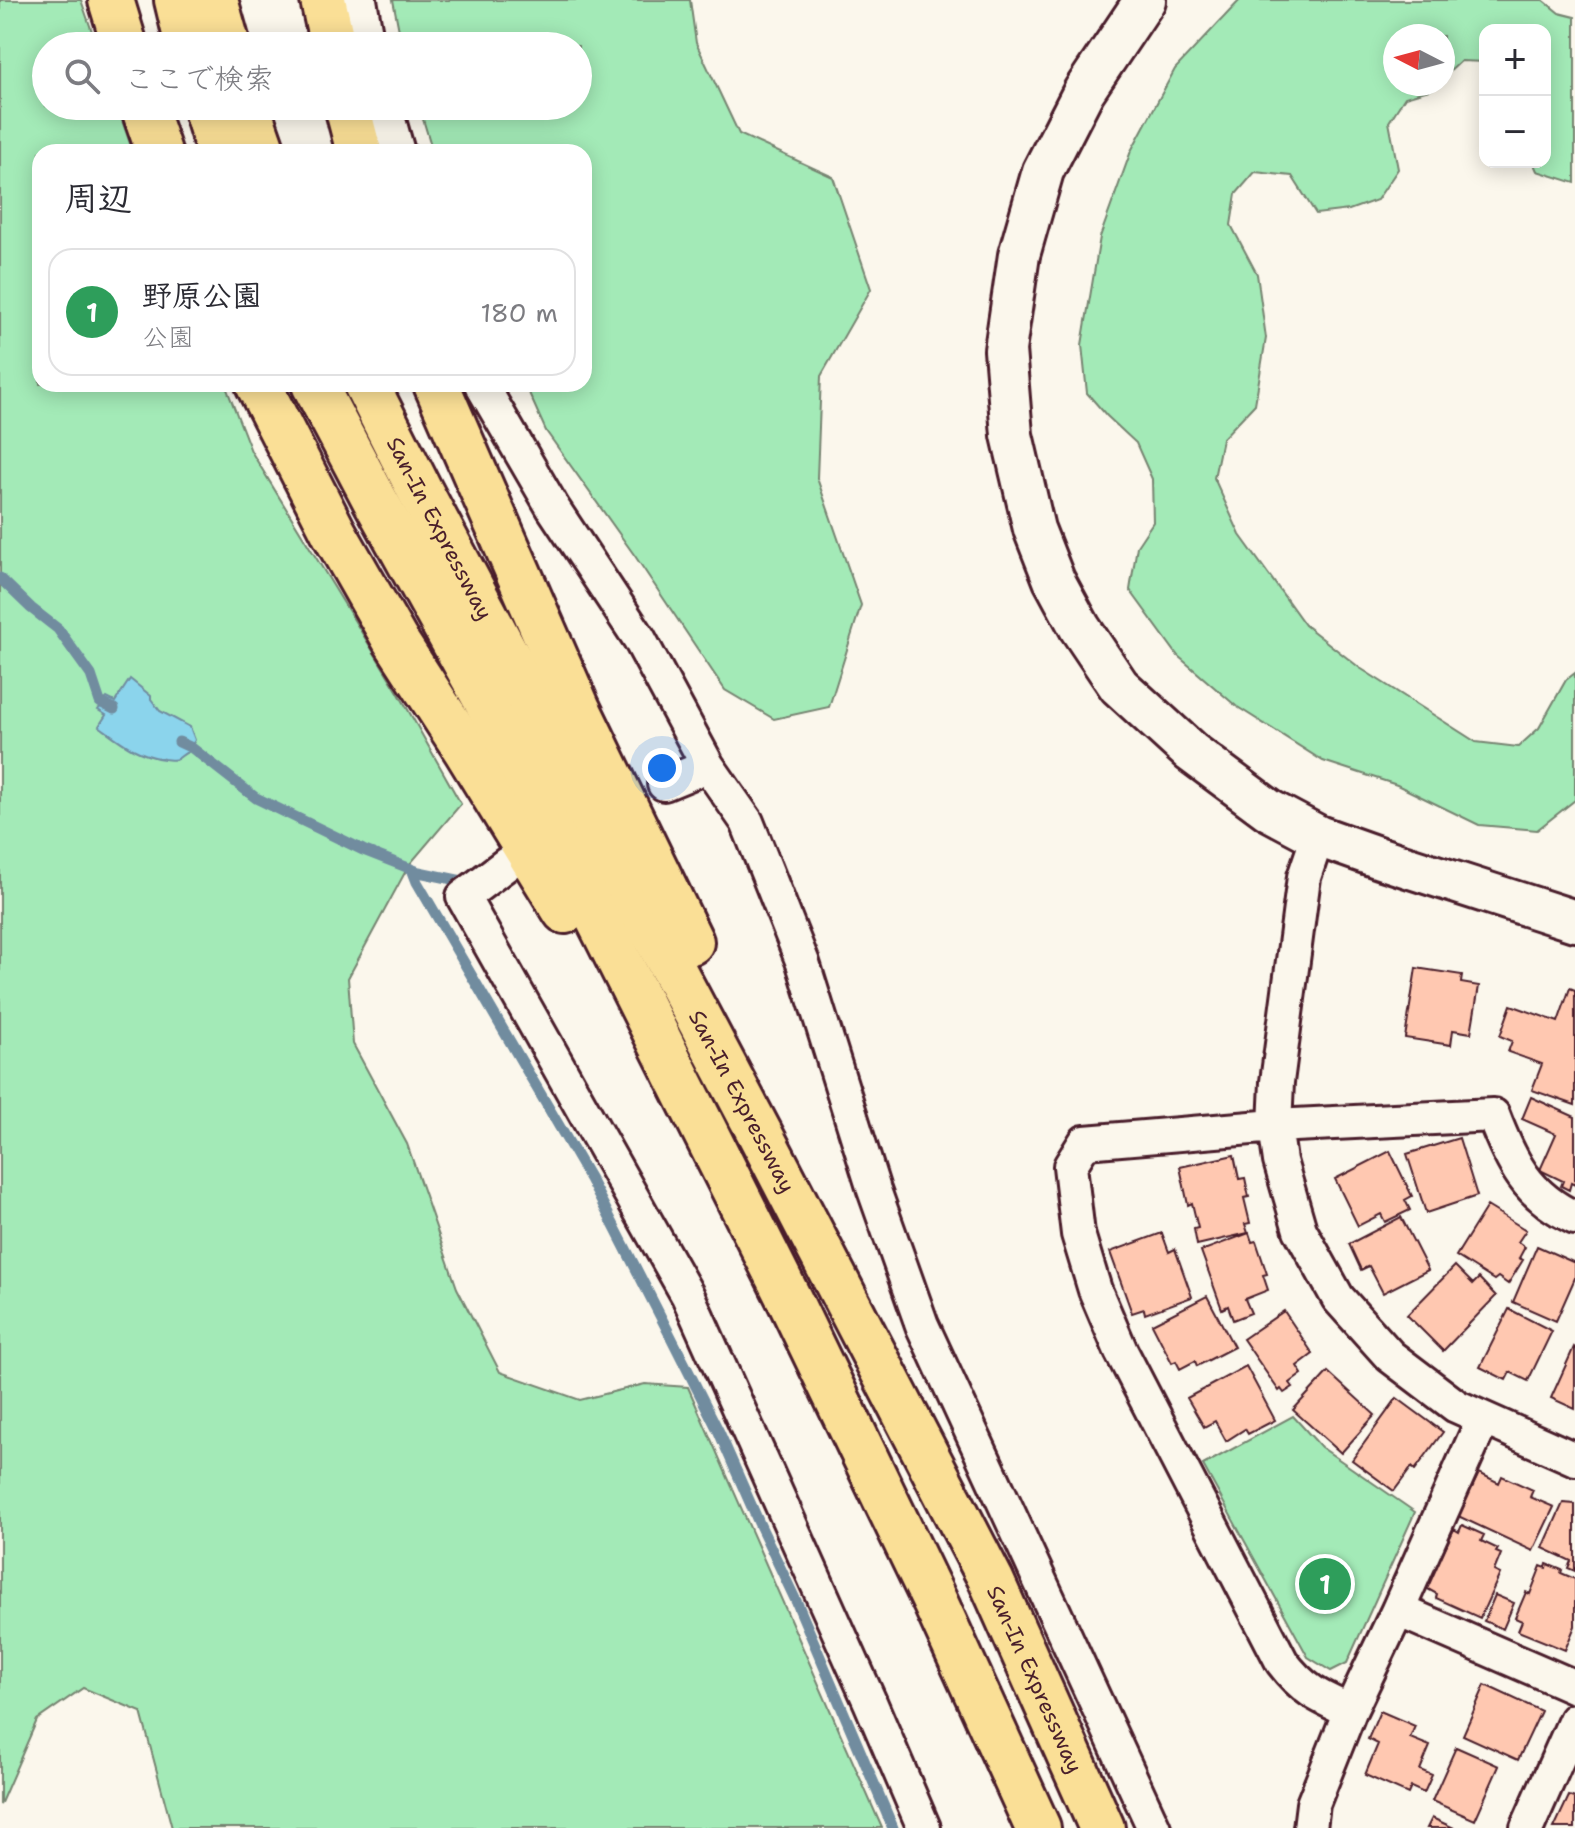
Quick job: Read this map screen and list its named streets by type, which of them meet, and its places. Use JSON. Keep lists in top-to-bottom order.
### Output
{
  "streets": {
    "highway": ["San-In Expressway"]
  },
  "north": "left",
  "page": {
    "map_buttons": ["+", "−"],
    "search": "ここで検索",
    "heading": "周辺",
    "list": [
      {
        "mark": "1",
        "name": "野原公園",
        "note": "公園",
        "value": "180 m"
      }
    ],
    "pins": "1"
  }
}
